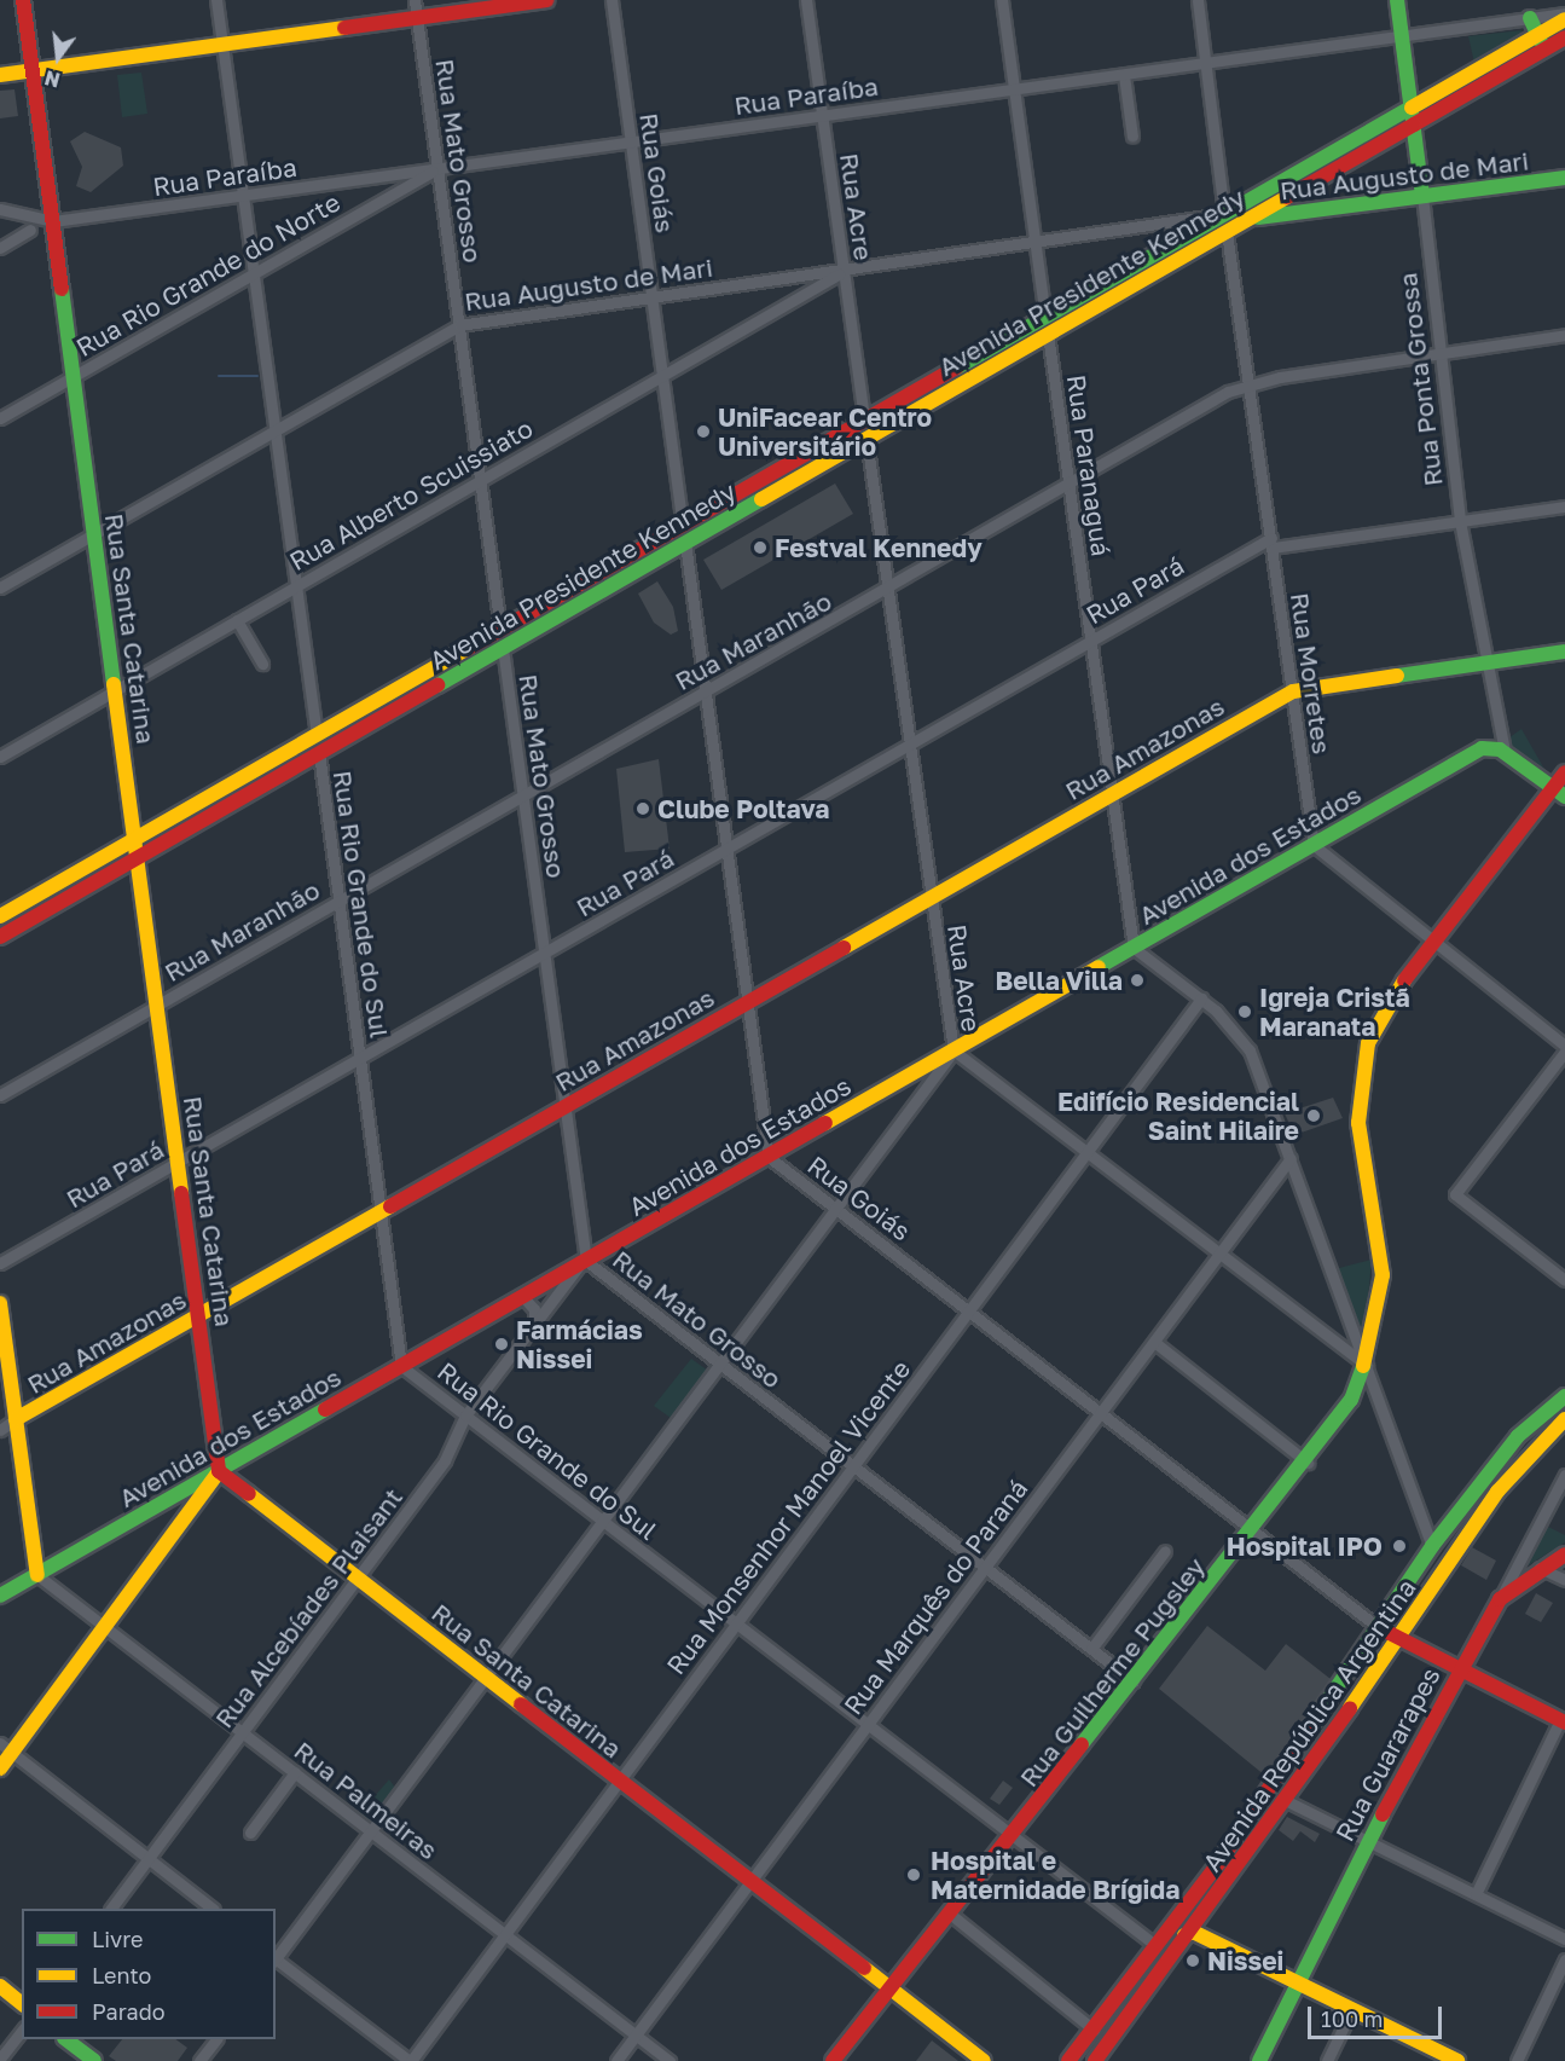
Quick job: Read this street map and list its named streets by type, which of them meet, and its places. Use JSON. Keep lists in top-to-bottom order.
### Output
{
  "streets": {
    "street": [
      "Rua Paraíba",
      "Rua Mato Grosso",
      "Rua Goiás",
      "Rua Augusto de Mari",
      "Rua Acre",
      "Rua Rio Grande do Norte",
      "Avenida Presidente Kennedy",
      "Rua Ponta Grossa",
      "Rua Paranaguá",
      "Rua Alberto Scuissiato",
      "Rua Pará",
      "Rua Santa Catarina",
      "Rua Maranhão",
      "Rua Morretes",
      "Rua Amazonas",
      "Avenida dos Estados",
      "Rua Rio Grande do Sul",
      "Rua Monsenhor Manoel Vicente",
      "Rua Marquês do Paraná",
      "Rua Alcebíades Plaisant",
      "Rua Guilherme Pugsley",
      "Avenida República Argentina",
      "Rua Guararapes",
      "Rua Palmeiras"
    ]
  },
  "crossings": [
    ["Rua Paraíba", "Rua Mato Grosso"],
    ["Rua Paraíba", "Rua Goiás"],
    ["Rua Paraíba", "Rua Acre"],
    ["Rua Paraíba", "Rua Rio Grande do Norte"],
    ["Rua Paraíba", "Rua Ponta Grossa"],
    ["Rua Paraíba", "Rua Santa Catarina"],
    ["Rua Mato Grosso", "Rua Augusto de Mari"],
    ["Rua Mato Grosso", "Rua Rio Grande do Norte"],
    ["Rua Mato Grosso", "Avenida Presidente Kennedy"],
    ["Rua Mato Grosso", "Rua Alberto Scuissiato"],
    ["Rua Mato Grosso", "Rua Pará"],
    ["Rua Mato Grosso", "Rua Maranhão"],
    ["Rua Mato Grosso", "Rua Amazonas"],
    ["Rua Mato Grosso", "Avenida dos Estados"],
    ["Rua Mato Grosso", "Rua Monsenhor Manoel Vicente"],
    ["Rua Mato Grosso", "Rua Marquês do Paraná"],
    ["Rua Mato Grosso", "Rua Alcebíades Plaisant"],
    ["Rua Mato Grosso", "Rua Guilherme Pugsley"],
    ["Rua Goiás", "Rua Augusto de Mari"],
    ["Rua Goiás", "Avenida Presidente Kennedy"],
    ["Rua Goiás", "Rua Alberto Scuissiato"],
    ["Rua Goiás", "Rua Pará"],
    ["Rua Goiás", "Rua Maranhão"],
    ["Rua Goiás", "Rua Amazonas"],
    ["Rua Goiás", "Avenida dos Estados"],
    ["Rua Goiás", "Rua Monsenhor Manoel Vicente"],
    ["Rua Goiás", "Rua Marquês do Paraná"],
    ["Rua Goiás", "Rua Guilherme Pugsley"],
    ["Rua Goiás", "Avenida República Argentina"],
    ["Rua Augusto de Mari", "Rua Acre"],
    ["Rua Augusto de Mari", "Avenida Presidente Kennedy"],
    ["Rua Augusto de Mari", "Rua Ponta Grossa"],
    ["Rua Augusto de Mari", "Rua Alberto Scuissiato"],
    ["Rua Augusto de Mari", "Rua Santa Catarina"],
    ["Rua Acre", "Avenida Presidente Kennedy"],
    ["Rua Acre", "Rua Alberto Scuissiato"],
    ["Rua Acre", "Rua Pará"],
    ["Rua Acre", "Rua Maranhão"],
    ["Rua Acre", "Rua Amazonas"],
    ["Rua Acre", "Avenida dos Estados"],
    ["Rua Acre", "Rua Monsenhor Manoel Vicente"],
    ["Rua Acre", "Rua Marquês do Paraná"],
    ["Rua Acre", "Rua Guilherme Pugsley"],
    ["Rua Rio Grande do Norte", "Rua Santa Catarina"],
    ["Avenida Presidente Kennedy", "Rua Ponta Grossa"],
    ["Avenida Presidente Kennedy", "Rua Paranaguá"],
    ["Avenida Presidente Kennedy", "Rua Santa Catarina"],
    ["Avenida Presidente Kennedy", "Rua Morretes"],
    ["Avenida Presidente Kennedy", "Rua Rio Grande do Sul"],
    ["Rua Ponta Grossa", "Rua Pará"],
    ["Rua Ponta Grossa", "Rua Maranhão"],
    ["Rua Ponta Grossa", "Avenida dos Estados"],
    ["Rua Paranaguá", "Rua Pará"],
    ["Rua Paranaguá", "Rua Maranhão"],
    ["Rua Paranaguá", "Rua Amazonas"],
    ["Rua Paranaguá", "Avenida dos Estados"],
    ["Rua Alberto Scuissiato", "Rua Santa Catarina"],
    ["Rua Pará", "Rua Santa Catarina"],
    ["Rua Pará", "Rua Morretes"],
    ["Rua Pará", "Rua Rio Grande do Sul"],
    ["Rua Santa Catarina", "Rua Maranhão"],
    ["Rua Santa Catarina", "Rua Amazonas"],
    ["Rua Santa Catarina", "Avenida dos Estados"],
    ["Rua Santa Catarina", "Rua Monsenhor Manoel Vicente"],
    ["Rua Santa Catarina", "Rua Marquês do Paraná"],
    ["Rua Santa Catarina", "Rua Alcebíades Plaisant"],
    ["Rua Santa Catarina", "Rua Guilherme Pugsley"],
    ["Rua Maranhão", "Rua Morretes"],
    ["Rua Maranhão", "Rua Rio Grande do Sul"],
    ["Rua Morretes", "Rua Amazonas"],
    ["Rua Morretes", "Avenida dos Estados"],
    ["Rua Amazonas", "Rua Rio Grande do Sul"],
    ["Avenida dos Estados", "Rua Rio Grande do Sul"],
    ["Avenida dos Estados", "Rua Alcebíades Plaisant"],
    ["Avenida dos Estados", "Rua Palmeiras"],
    ["Rua Rio Grande do Sul", "Rua Monsenhor Manoel Vicente"],
    ["Rua Rio Grande do Sul", "Rua Marquês do Paraná"],
    ["Rua Rio Grande do Sul", "Rua Alcebíades Plaisant"],
    ["Rua Rio Grande do Sul", "Rua Guilherme Pugsley"],
    ["Rua Rio Grande do Sul", "Avenida República Argentina"],
    ["Rua Monsenhor Manoel Vicente", "Rua Palmeiras"],
    ["Rua Marquês do Paraná", "Rua Palmeiras"],
    ["Rua Alcebíades Plaisant", "Rua Palmeiras"]
  ],
  "places": [
    "UniFacear Centro Universitário",
    "Festval Kennedy",
    "Clube Poltava",
    "Bella Villa",
    "Igreja Cristã Maranata",
    "Edifício Residencial Saint Hilaire",
    "Farmácias Nissei",
    "Hospital IPO",
    "Hospital e Maternidade Brígida",
    "Nissei"
  ],
  "legend": ["Livre", "Lento", "Parado"],
  "scale_bar": "100 m",
  "north": "bottom"
}
